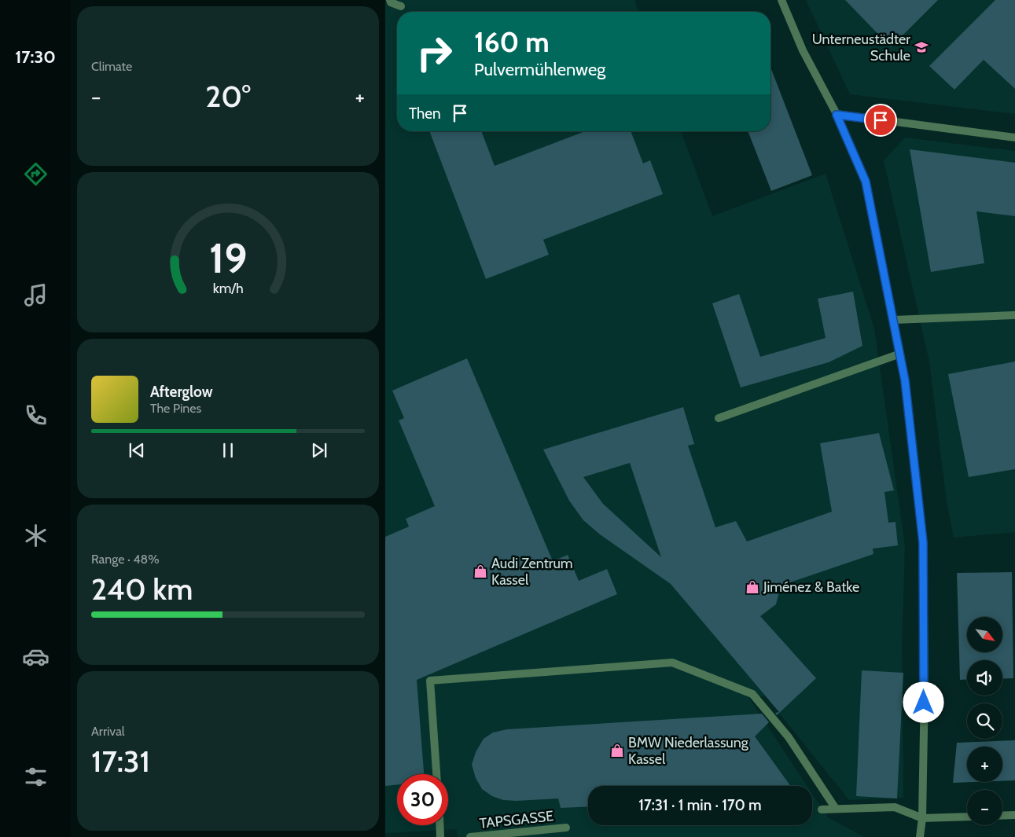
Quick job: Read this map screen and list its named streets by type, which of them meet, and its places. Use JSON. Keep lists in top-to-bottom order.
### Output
{
  "streets": {
    "street": ["TAPSGASSE"]
  },
  "places": {
    "school or university": ["Unterneustädter Schule"],
    "shop": ["Audi Zentrum Kassel", "Jiménez & Batke", "BMW Niederlassung Kassel"]
  },
  "north": "bottom right",
  "page": {
    "tabs": "17:30",
    "tile": [
      "Climate",
      ["Range · 48%", "240 km"],
      ["Arrival", "17:31"]
    ],
    "turn": ["160 m", "Pulvermühlenweg"],
    "heat": ["−", "20°", "+"],
    "then": "Then",
    "song": ["Afterglow", "The Pines"],
    "map_buttons": ["+", "−"],
    "limit": "30",
    "trip": "17:31 · 1 min · 170 m",
    "gauge": ["19", "km/h"]
  }
}
